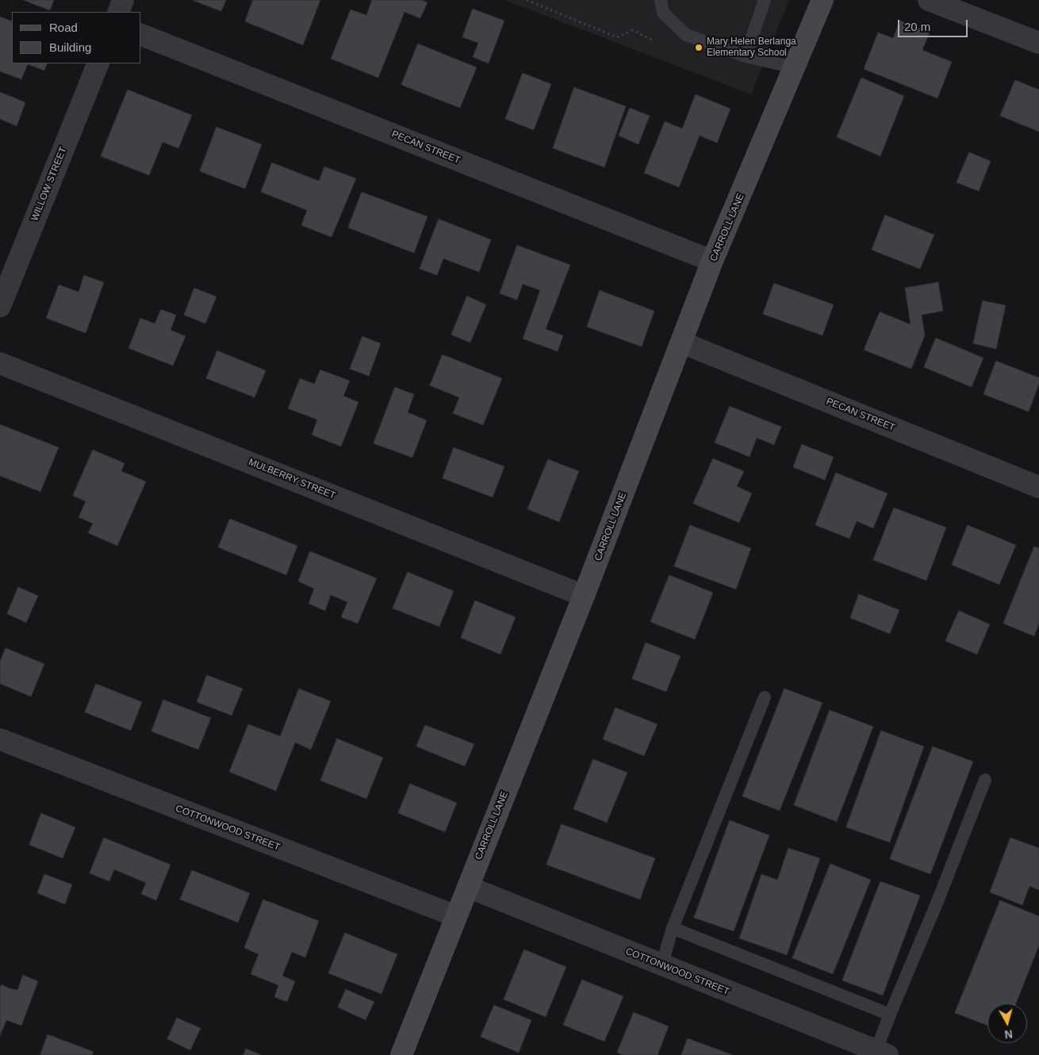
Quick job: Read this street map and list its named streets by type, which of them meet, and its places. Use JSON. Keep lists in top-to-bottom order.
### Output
{
  "streets": {
    "street": [
      "PECAN STREET",
      "WILLOW STREET",
      "CARROLL LANE",
      "MULBERRY STREET",
      "COTTONWOOD STREET"
    ]
  },
  "crossings": [
    ["PECAN STREET", "CARROLL LANE"],
    ["CARROLL LANE", "MULBERRY STREET"],
    ["CARROLL LANE", "COTTONWOOD STREET"]
  ],
  "places": ["Mary Helen Berlanga Elementary School"],
  "legend": ["Road", "Building"],
  "scale_bar": "20 m",
  "north": "bottom"
}
